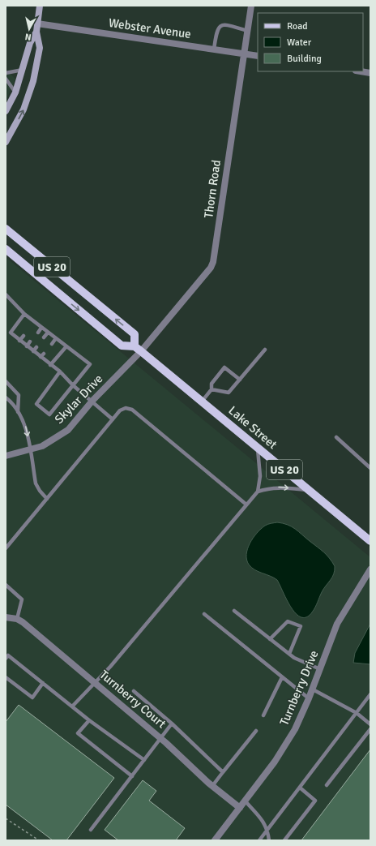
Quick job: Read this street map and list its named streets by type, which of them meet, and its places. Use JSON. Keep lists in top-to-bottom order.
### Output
{
  "streets": {
    "main road": ["US 20", "Lake Street"],
    "street": [
      "Webster Avenue",
      "Thorn Road",
      "Skylar Drive",
      "Turnberry Drive",
      "Turnberry Court"
    ]
  },
  "crossings": [
    ["Webster Avenue", "Thorn Road"],
    ["Thorn Road", "Skylar Drive"],
    ["Thorn Road", "Lake Street"],
    ["US 20", "Lake Street"],
    ["Skylar Drive", "Lake Street"],
    ["Turnberry Drive", "Turnberry Court"]
  ],
  "legend": ["Road", "Water", "Building"],
  "north": "bottom"
}
